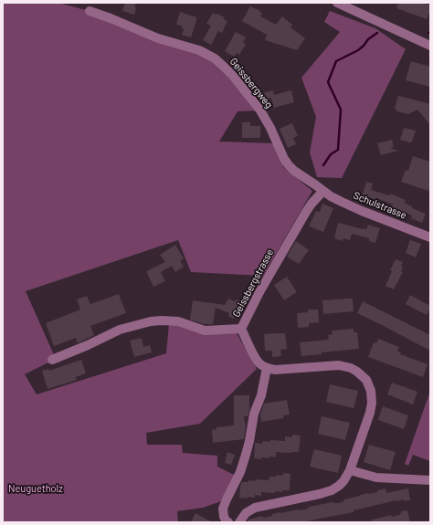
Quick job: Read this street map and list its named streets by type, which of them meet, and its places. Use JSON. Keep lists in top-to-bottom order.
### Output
{
  "streets": {
    "street": ["Geissbergweg", "Schulstrasse", "Geissbergstrasse"]
  },
  "crossings": [
    ["Geissbergweg", "Schulstrasse"],
    ["Geissbergweg", "Geissbergstrasse"],
    ["Schulstrasse", "Geissbergstrasse"]
  ],
  "parks": ["Neuguetholz"]
}
